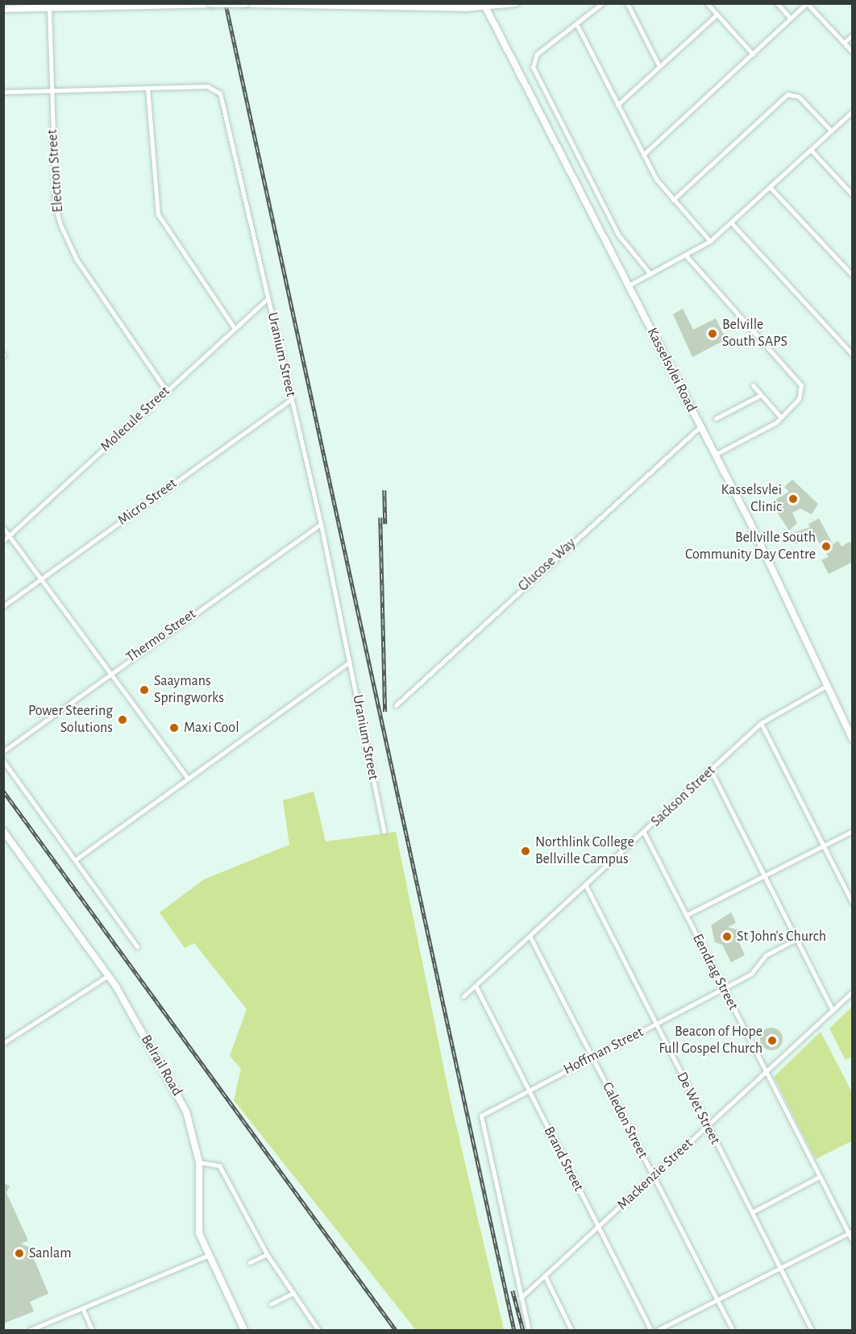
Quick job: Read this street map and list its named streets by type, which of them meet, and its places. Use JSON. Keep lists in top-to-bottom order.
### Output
{
  "streets": {
    "street": [
      "Electron Street",
      "Uranium Street",
      "Kasselsvlei Road",
      "Molecule Street",
      "Micro Street",
      "Glucose Way",
      "Thermo Street",
      "Sackson Street",
      "Eendrag Street",
      "Hoffman Street",
      "Belrail Road",
      "De Wet Street",
      "Caledon Street",
      "Brand Street",
      "Mackenzie Street"
    ]
  },
  "crossings": [
    ["Electron Street", "Uranium Street"],
    ["Electron Street", "Molecule Street"],
    ["Uranium Street", "Molecule Street"],
    ["Uranium Street", "Micro Street"],
    ["Uranium Street", "Thermo Street"],
    ["Kasselsvlei Road", "Glucose Way"],
    ["Kasselsvlei Road", "Sackson Street"],
    ["Sackson Street", "Eendrag Street"],
    ["Sackson Street", "De Wet Street"],
    ["Sackson Street", "Caledon Street"],
    ["Sackson Street", "Brand Street"],
    ["Eendrag Street", "Hoffman Street"],
    ["Eendrag Street", "Mackenzie Street"],
    ["Hoffman Street", "De Wet Street"],
    ["Hoffman Street", "Caledon Street"],
    ["Hoffman Street", "Brand Street"],
    ["Hoffman Street", "Mackenzie Street"],
    ["De Wet Street", "Mackenzie Street"],
    ["Caledon Street", "Mackenzie Street"],
    ["Brand Street", "Mackenzie Street"]
  ],
  "places": [
    "Belville South SAPS",
    "Kasselsvlei Clinic",
    "Bellville South Community Day Centre",
    "Saaymans Springworks",
    "Power Steering Solutions",
    "Maxi Cool",
    "Northlink College Bellville Campus",
    "St John's Church",
    "Beacon of Hope Full Gospel Church",
    "Sanlam"
  ]
}
